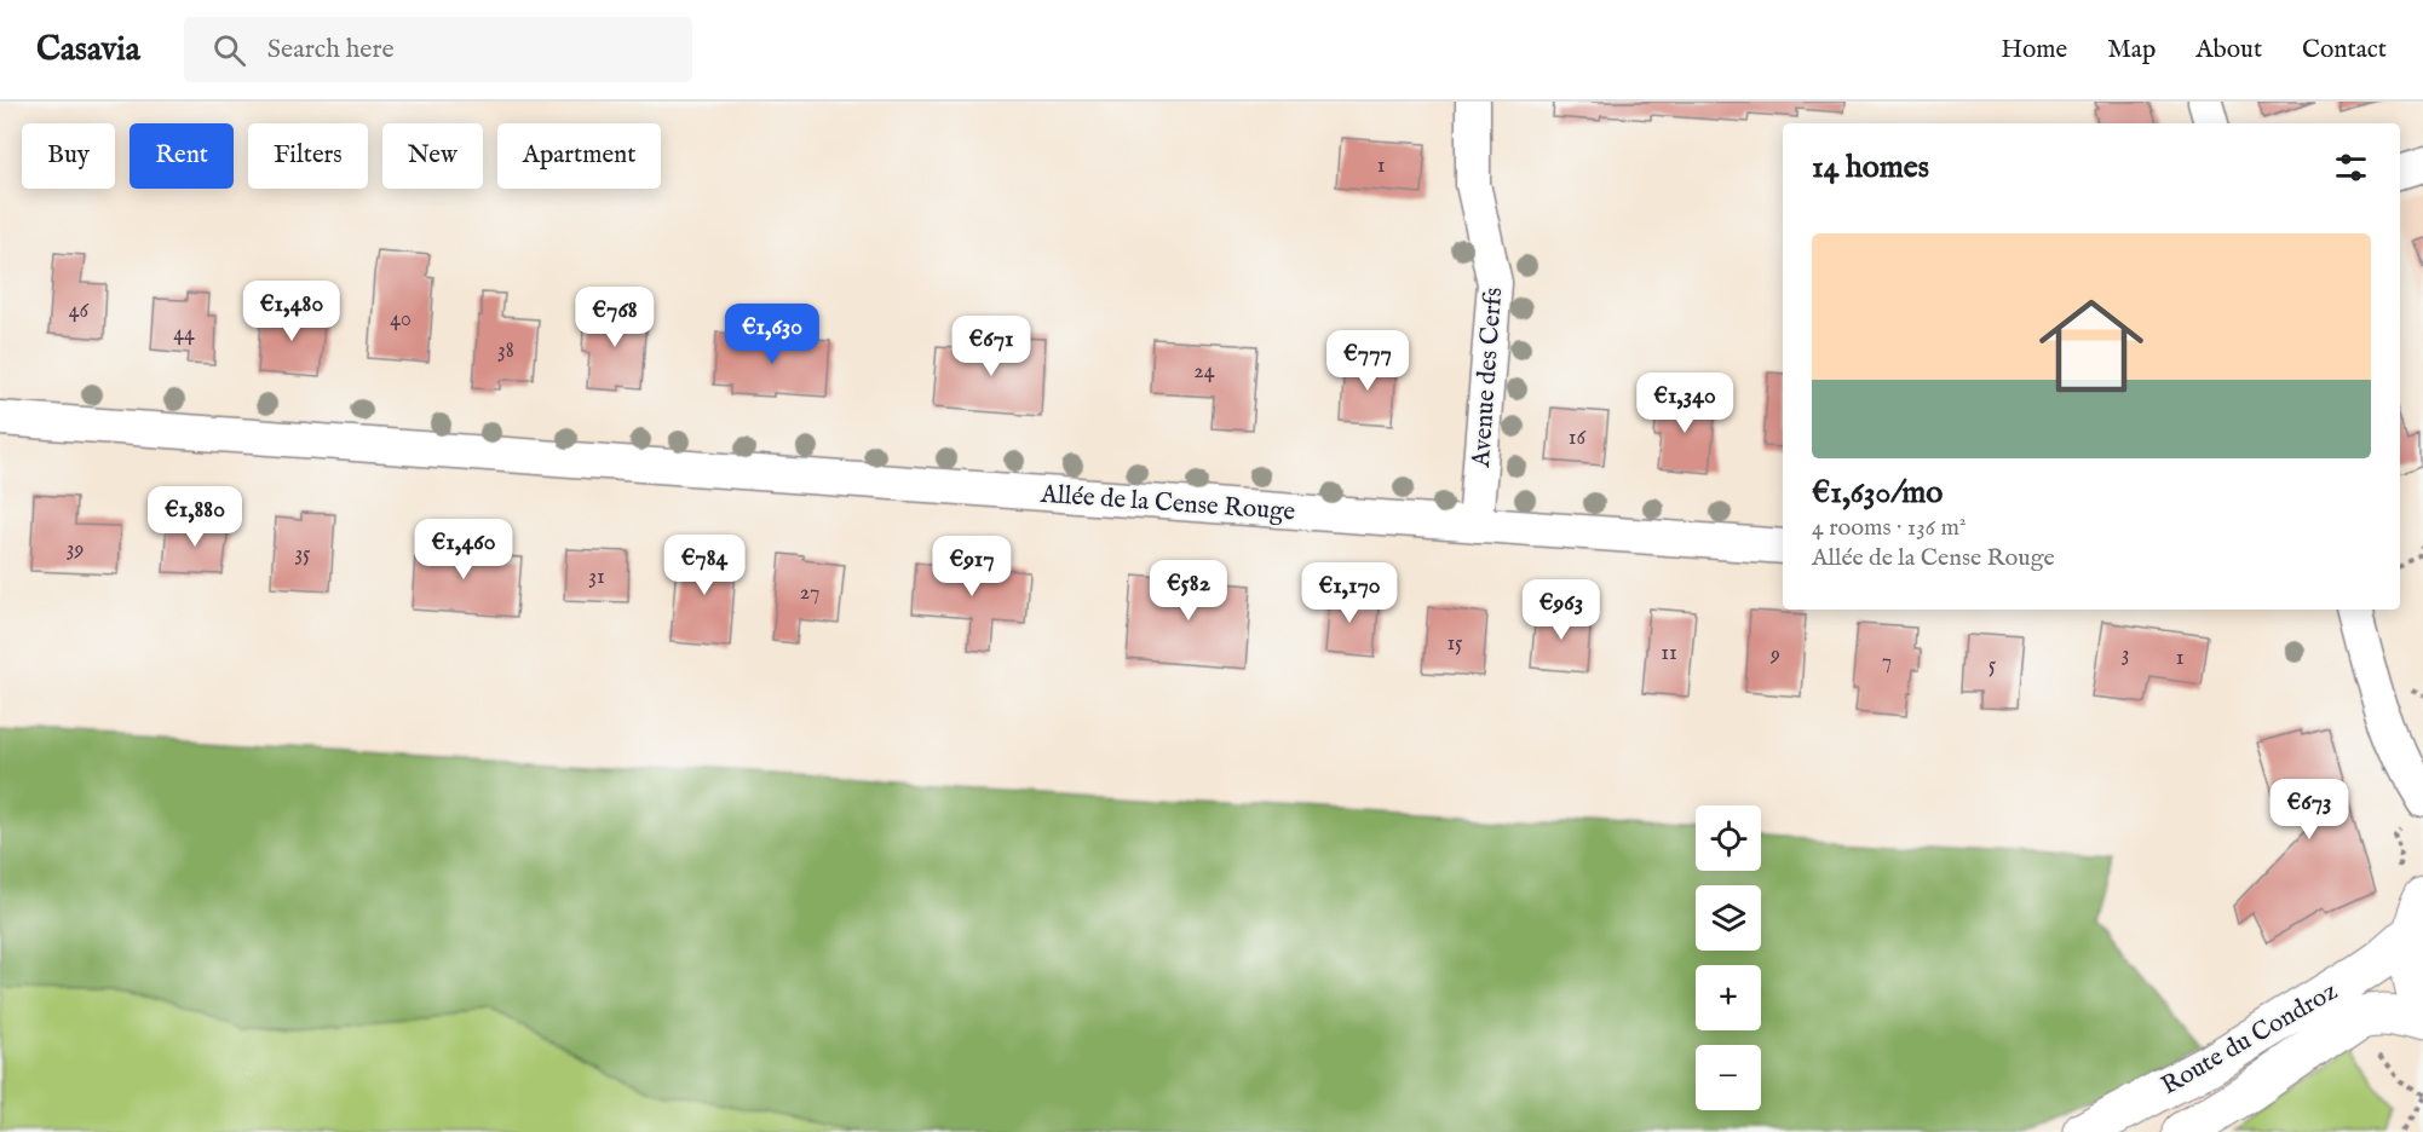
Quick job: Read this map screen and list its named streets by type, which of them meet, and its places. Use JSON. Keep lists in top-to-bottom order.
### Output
{
  "streets": {
    "main road": ["Route du Condroz"],
    "street": ["Avenue des Cerfs", "Allée de la Cense Rouge"]
  },
  "crossings": [
    ["Avenue des Cerfs", "Allée de la Cense Rouge"]
  ],
  "house_numbers": [
    "1",
    "46",
    "40",
    "44",
    "38",
    "24",
    "16",
    "39",
    "35",
    "31",
    "27",
    "15",
    "11",
    "9",
    "3",
    "1",
    "7",
    "5"
  ],
  "page": {
    "header": "Casavia",
    "search": "Search here",
    "nav": [
      "Home",
      "Map",
      "About",
      "Contact"
    ],
    "chip": [
      "Buy",
      "Rent",
      "Filters",
      "New",
      "Apartment"
    ],
    "heading": "14 homes",
    "list": [
      {
        "name": "€1,630/mo",
        "note": "4 rooms · 136 m² · Allée de la Cense Rouge"
      }
    ],
    "price": [
      "€1,480",
      "€768",
      "€1,630",
      "€671",
      "€777",
      "€1,340",
      "€1,880",
      "€1,460",
      "€784",
      "€917",
      "€582",
      "€1,170",
      "€963",
      "€673"
    ],
    "map_buttons": ["+", "−"]
  }
}
